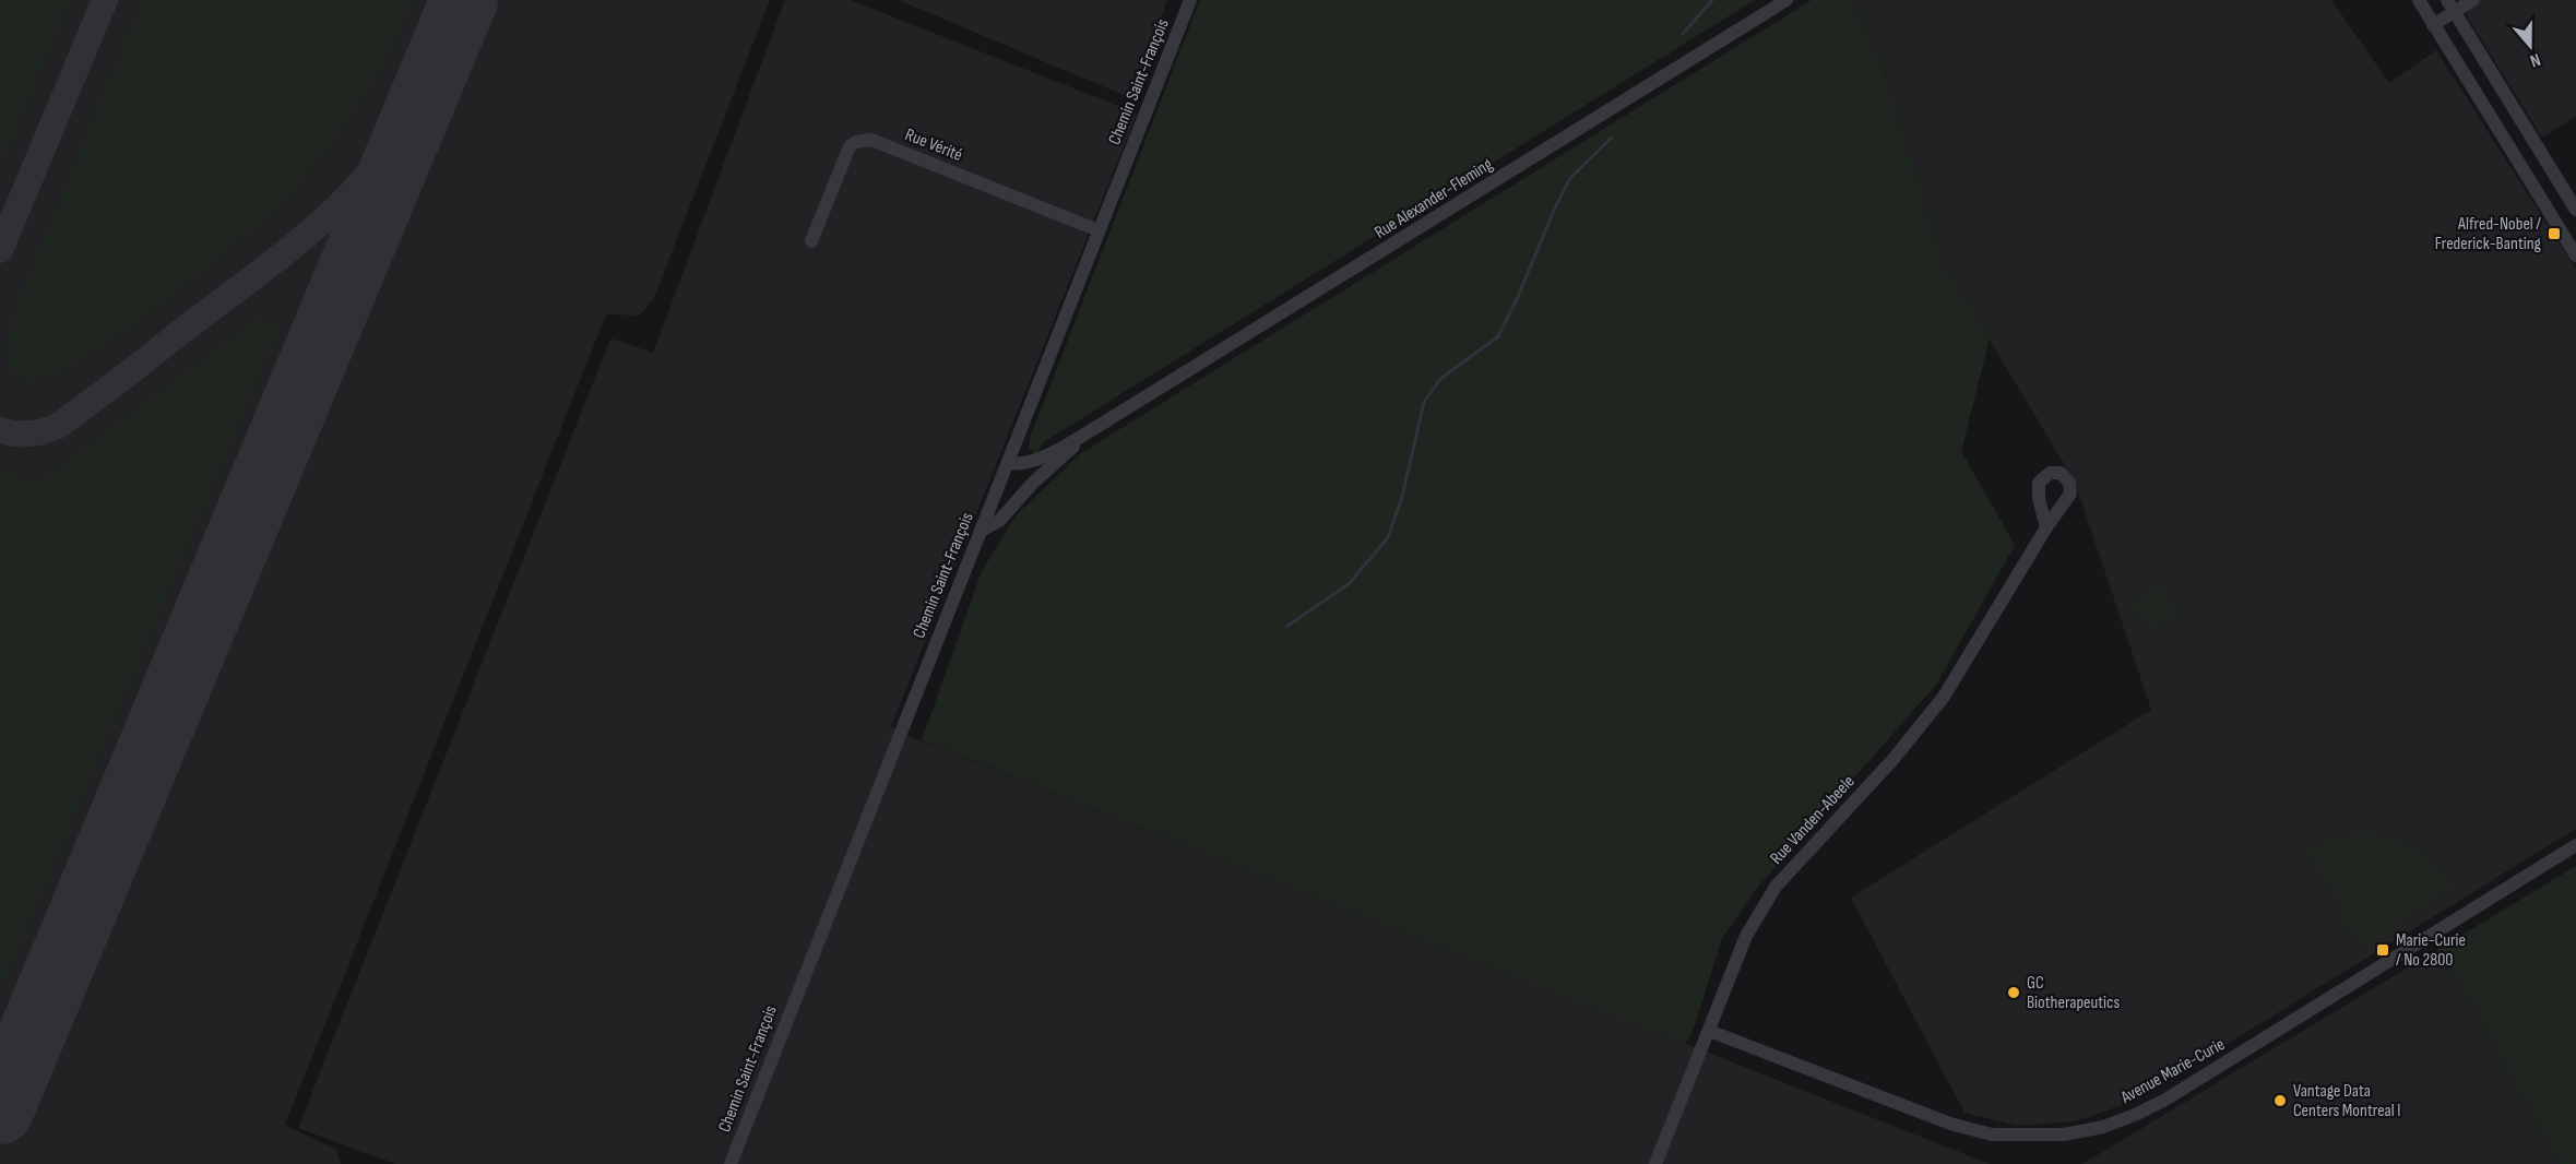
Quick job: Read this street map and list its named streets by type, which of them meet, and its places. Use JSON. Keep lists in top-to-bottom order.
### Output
{
  "streets": {
    "street": [
      "Chemin Saint-François",
      "Rue Vérité",
      "Rue Alexander-Fleming",
      "Rue Vanden-Abeele",
      "Avenue Marie-Curie"
    ]
  },
  "crossings": [
    ["Chemin Saint-François", "Rue Vérité"],
    ["Chemin Saint-François", "Rue Alexander-Fleming"],
    ["Rue Vanden-Abeele", "Avenue Marie-Curie"]
  ],
  "places": {
    "transit": ["Alfred-Nobel / Frederick-Banting", "Marie-Curie / No 2800"],
    "other": ["GC Biotherapeutics", "Vantage Data Centers Montreal I"]
  },
  "north": "bottom"
}
